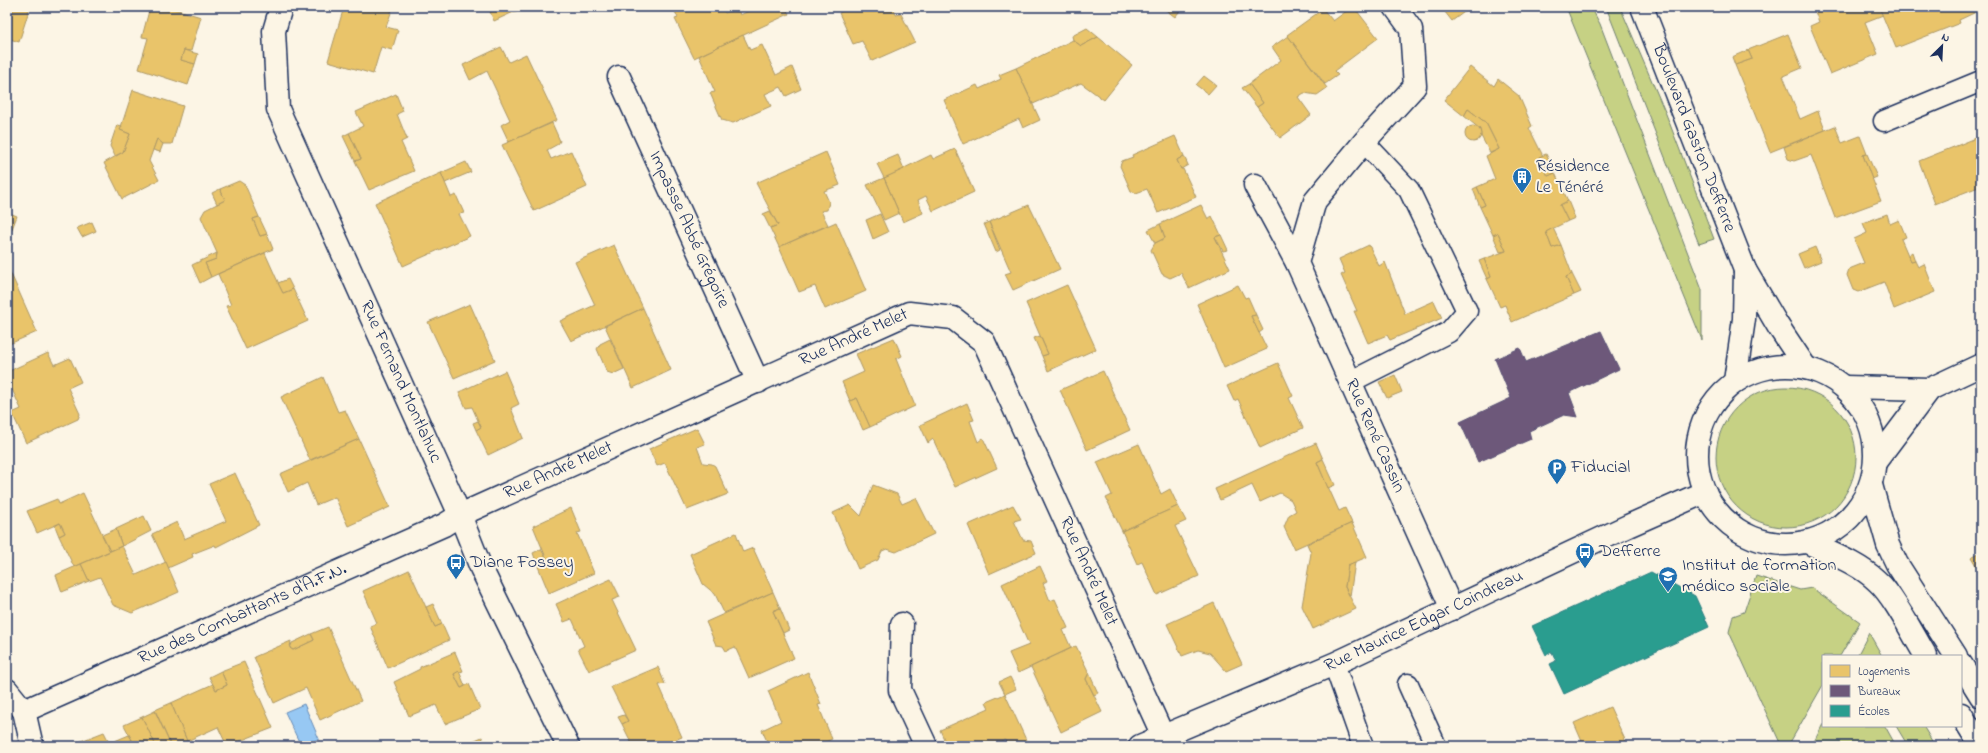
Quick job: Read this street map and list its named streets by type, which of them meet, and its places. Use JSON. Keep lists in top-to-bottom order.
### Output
{
  "streets": {
    "street": [
      "Boulevard Gaston Defferre",
      "Impasse Abbé Grégoire",
      "Rue André Melet",
      "Rue Fernand Montlahuc",
      "Rue René Cassin",
      "Rue des Combattants d'A.F.N.",
      "Rue Maurice Edgar Coindreau"
    ]
  },
  "crossings": [
    ["Impasse Abbé Grégoire", "Rue André Melet"],
    ["Rue André Melet", "Rue Fernand Montlahuc"],
    ["Rue André Melet", "Rue des Combattants d'A.F.N."],
    ["Rue André Melet", "Rue Maurice Edgar Coindreau"],
    ["Rue Fernand Montlahuc", "Rue des Combattants d'A.F.N."],
    ["Rue René Cassin", "Rue Maurice Edgar Coindreau"]
  ],
  "places": {
    "building": ["Résidence Le Ténéré"],
    "parking": ["Fiducial"],
    "bus stop": ["Defferre", "Diane Fossey"],
    "school or university": ["Institut de formation médico sociale"]
  },
  "legend": ["Logements", "Bureaux", "Écoles"],
  "north": "top right"
}
